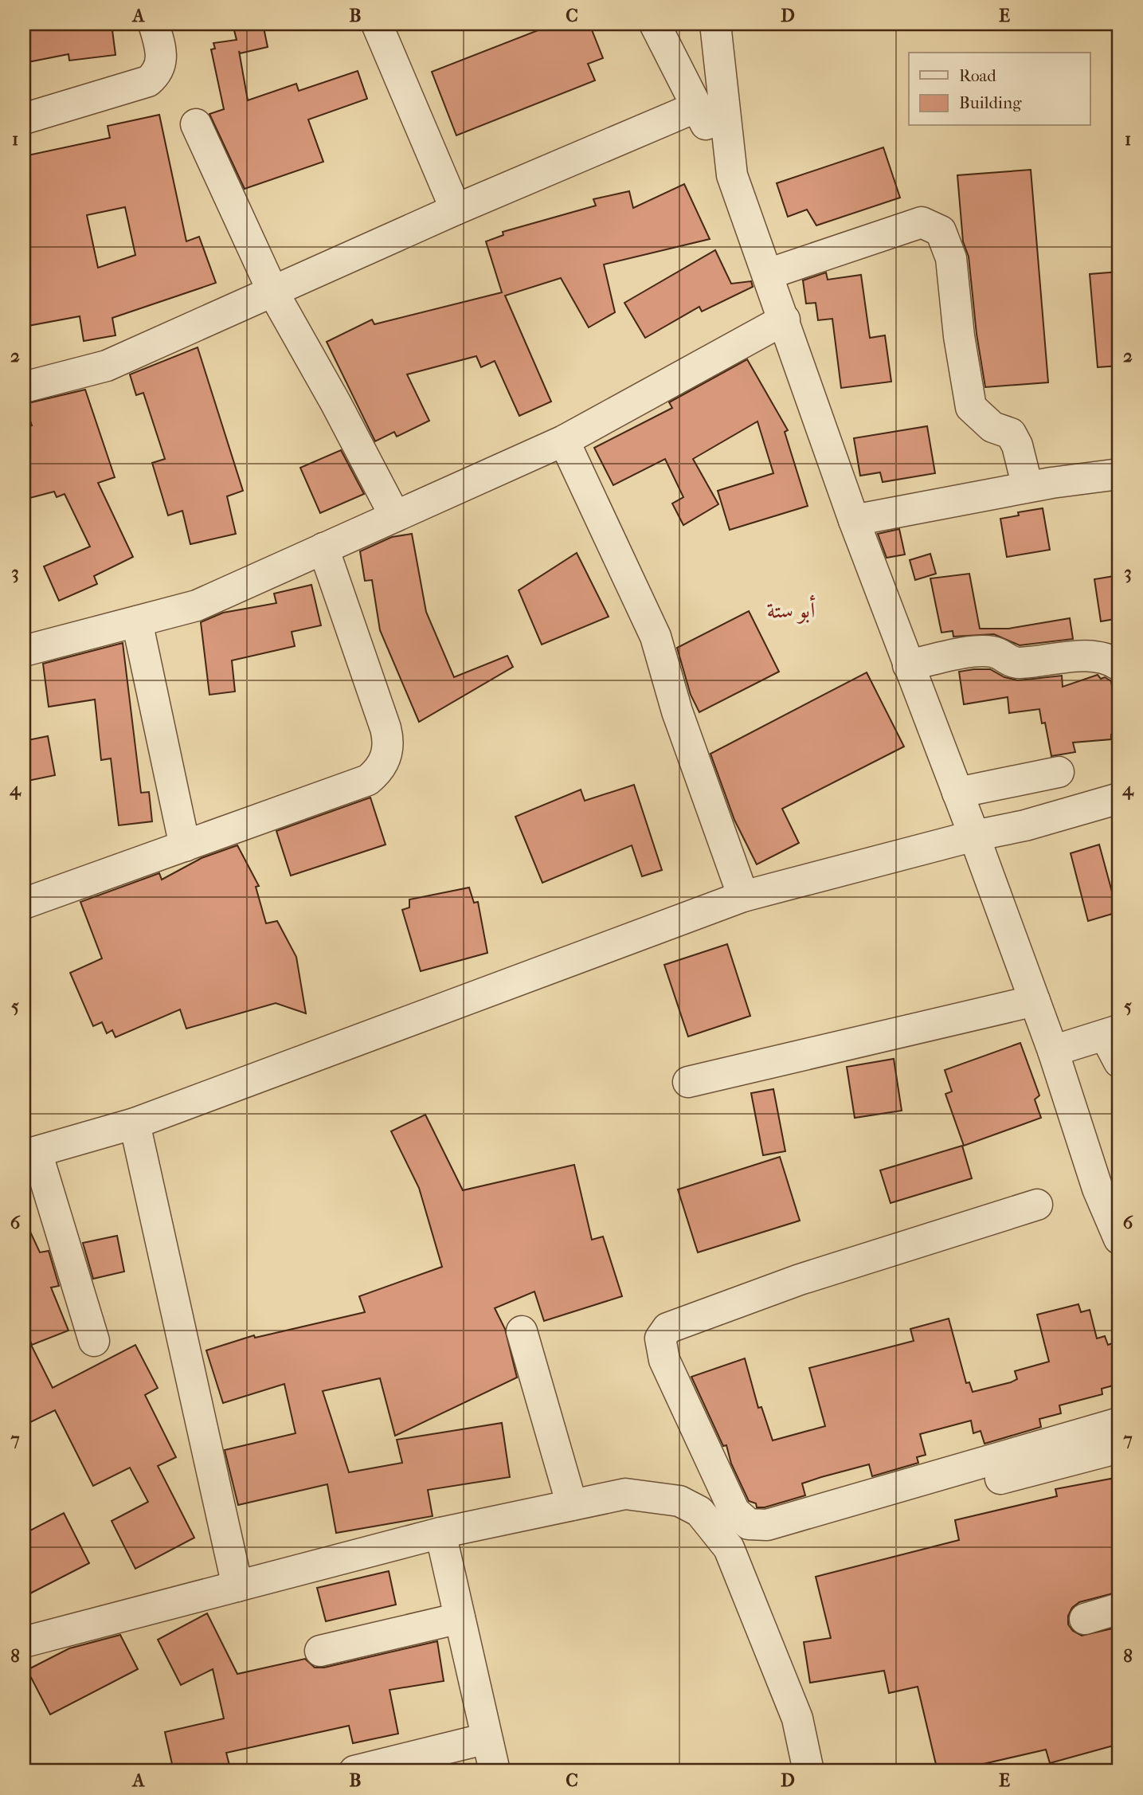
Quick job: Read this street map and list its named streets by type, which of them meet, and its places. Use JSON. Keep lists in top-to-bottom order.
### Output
{
  "districts": ["أبو ستة"],
  "legend": ["Road", "Building"],
  "grid": {
    "columns": [
      "A",
      "B",
      "C",
      "D",
      "E"
    ],
    "rows": [
      "1",
      "2",
      "3",
      "4",
      "5",
      "6",
      "7",
      "8"
    ]
  }
}
